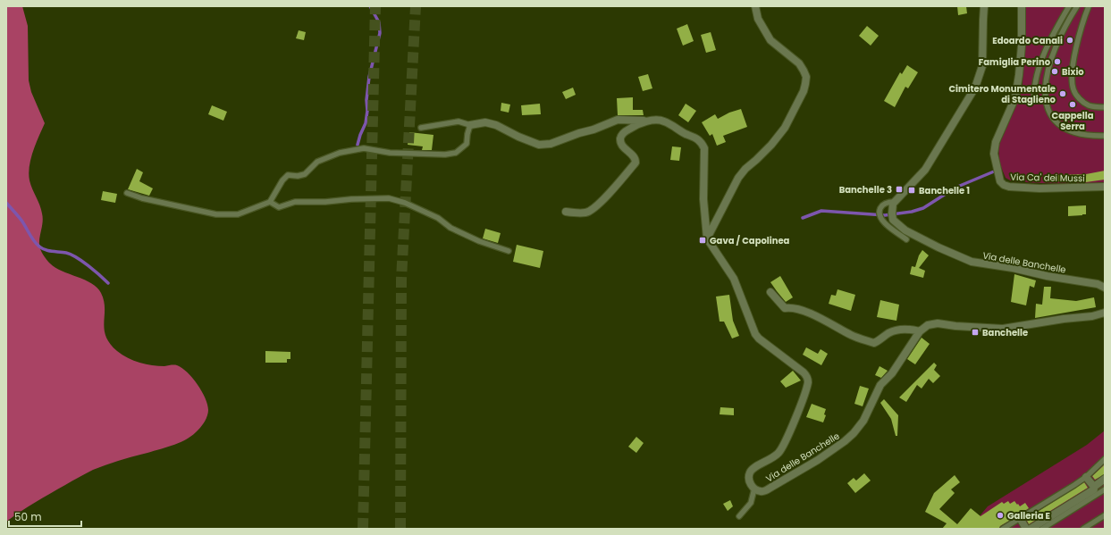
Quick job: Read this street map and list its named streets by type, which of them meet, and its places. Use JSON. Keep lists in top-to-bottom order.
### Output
{
  "streets": {
    "street": ["Via Ca' dei Mussi", "Via delle Banchelle"]
  },
  "places": {
    "other": [
      "Edoardo Canali",
      "Famiglia Perino",
      "Bixio",
      "Cimitero Monumentale di Staglieno",
      "Cappella Serra",
      "Galleria E"
    ],
    "transit": [
      "Banchelle 3",
      "Banchelle 1",
      "Gava / Capolinea",
      "Banchelle"
    ]
  },
  "scale_bar": "50 m"
}
